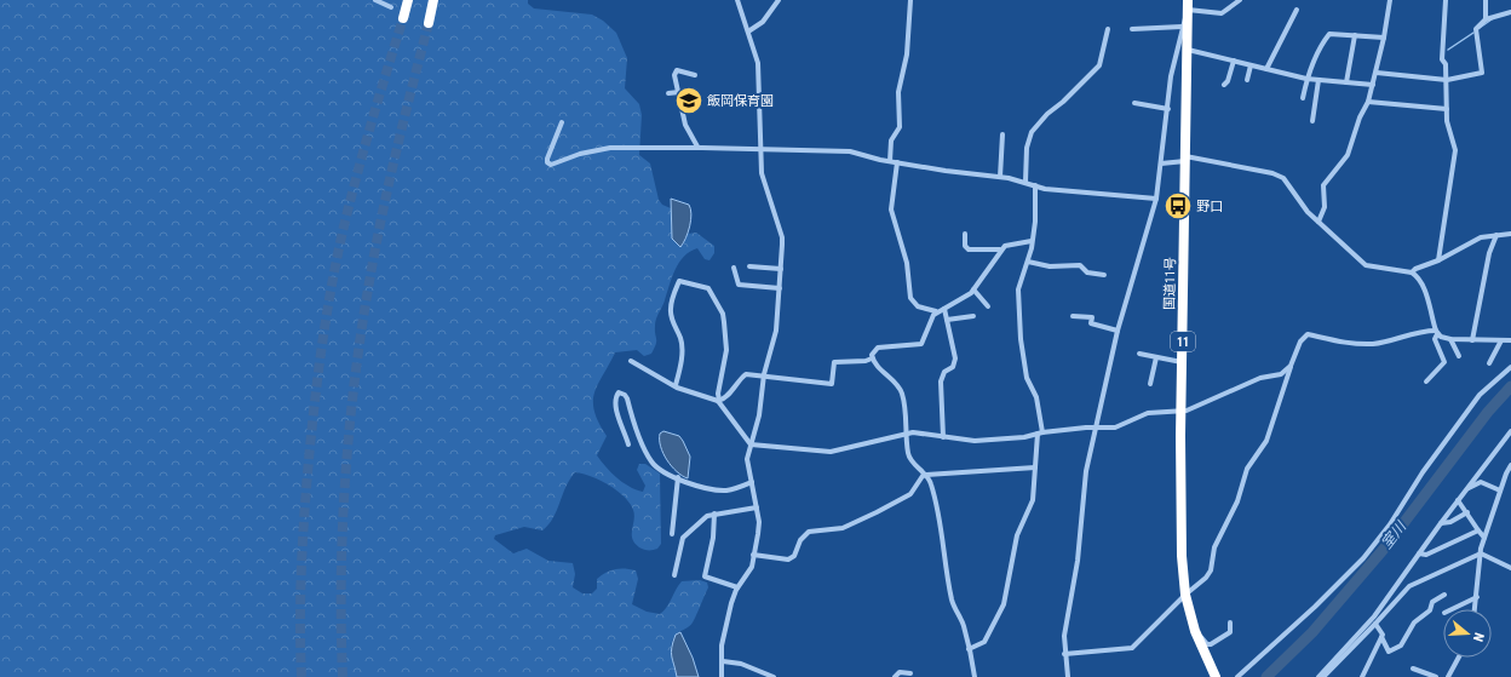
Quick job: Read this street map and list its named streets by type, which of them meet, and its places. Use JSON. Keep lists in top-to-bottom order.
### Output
{
  "streets": {
    "highway": ["国道11号", "11"]
  },
  "water": ["室川"],
  "places": {
    "school or university": ["飯岡保育園"],
    "bus stop": ["野口"]
  },
  "north": "right"
}
